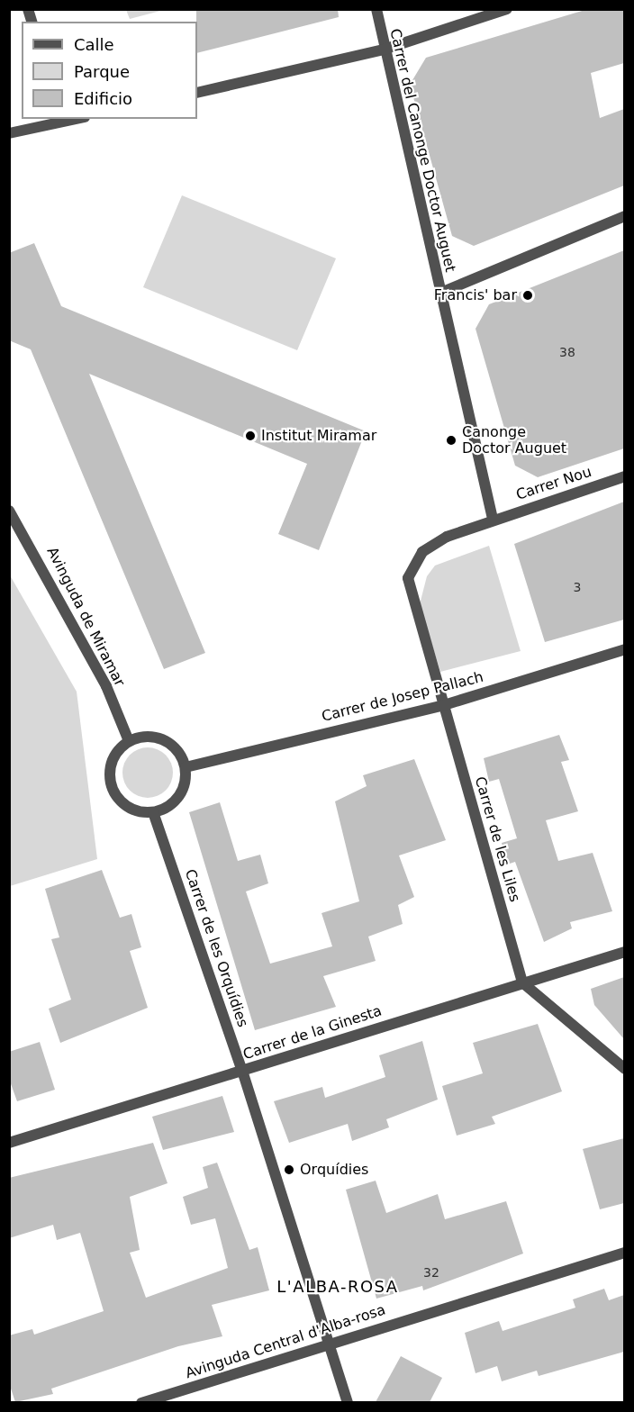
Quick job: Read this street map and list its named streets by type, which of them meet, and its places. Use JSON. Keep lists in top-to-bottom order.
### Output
{
  "streets": {
    "street": [
      "Carrer del Canonge Doctor Auguet",
      "Carrer Nou",
      "Avinguda de Miramar",
      "Carrer de Josep Pallach",
      "Carrer de les Liles",
      "Carrer de les Orquídies",
      "Carrer de la Ginesta",
      "Avinguda Central d'Alba-rosa"
    ]
  },
  "crossings": [
    ["Carrer del Canonge Doctor Auguet", "Carrer Nou"],
    ["Carrer Nou", "Carrer de Josep Pallach"],
    ["Carrer Nou", "Carrer de les Liles"],
    ["Avinguda de Miramar", "Carrer de Josep Pallach"],
    ["Avinguda de Miramar", "Carrer de les Orquídies"],
    ["Carrer de Josep Pallach", "Carrer de les Liles"],
    ["Carrer de Josep Pallach", "Carrer de les Orquídies"],
    ["Carrer de les Liles", "Carrer de la Ginesta"],
    ["Carrer de les Orquídies", "Carrer de la Ginesta"],
    ["Carrer de les Orquídies", "Avinguda Central d'Alba-rosa"]
  ],
  "districts": ["L'ALBA-ROSA"],
  "places": [
    "Francis' bar",
    "Institut Miramar",
    "Canonge Doctor Auguet",
    "Orquídies"
  ],
  "house_numbers": ["38", "3", "32"],
  "legend": ["Calle", "Parque", "Edificio"]
}
